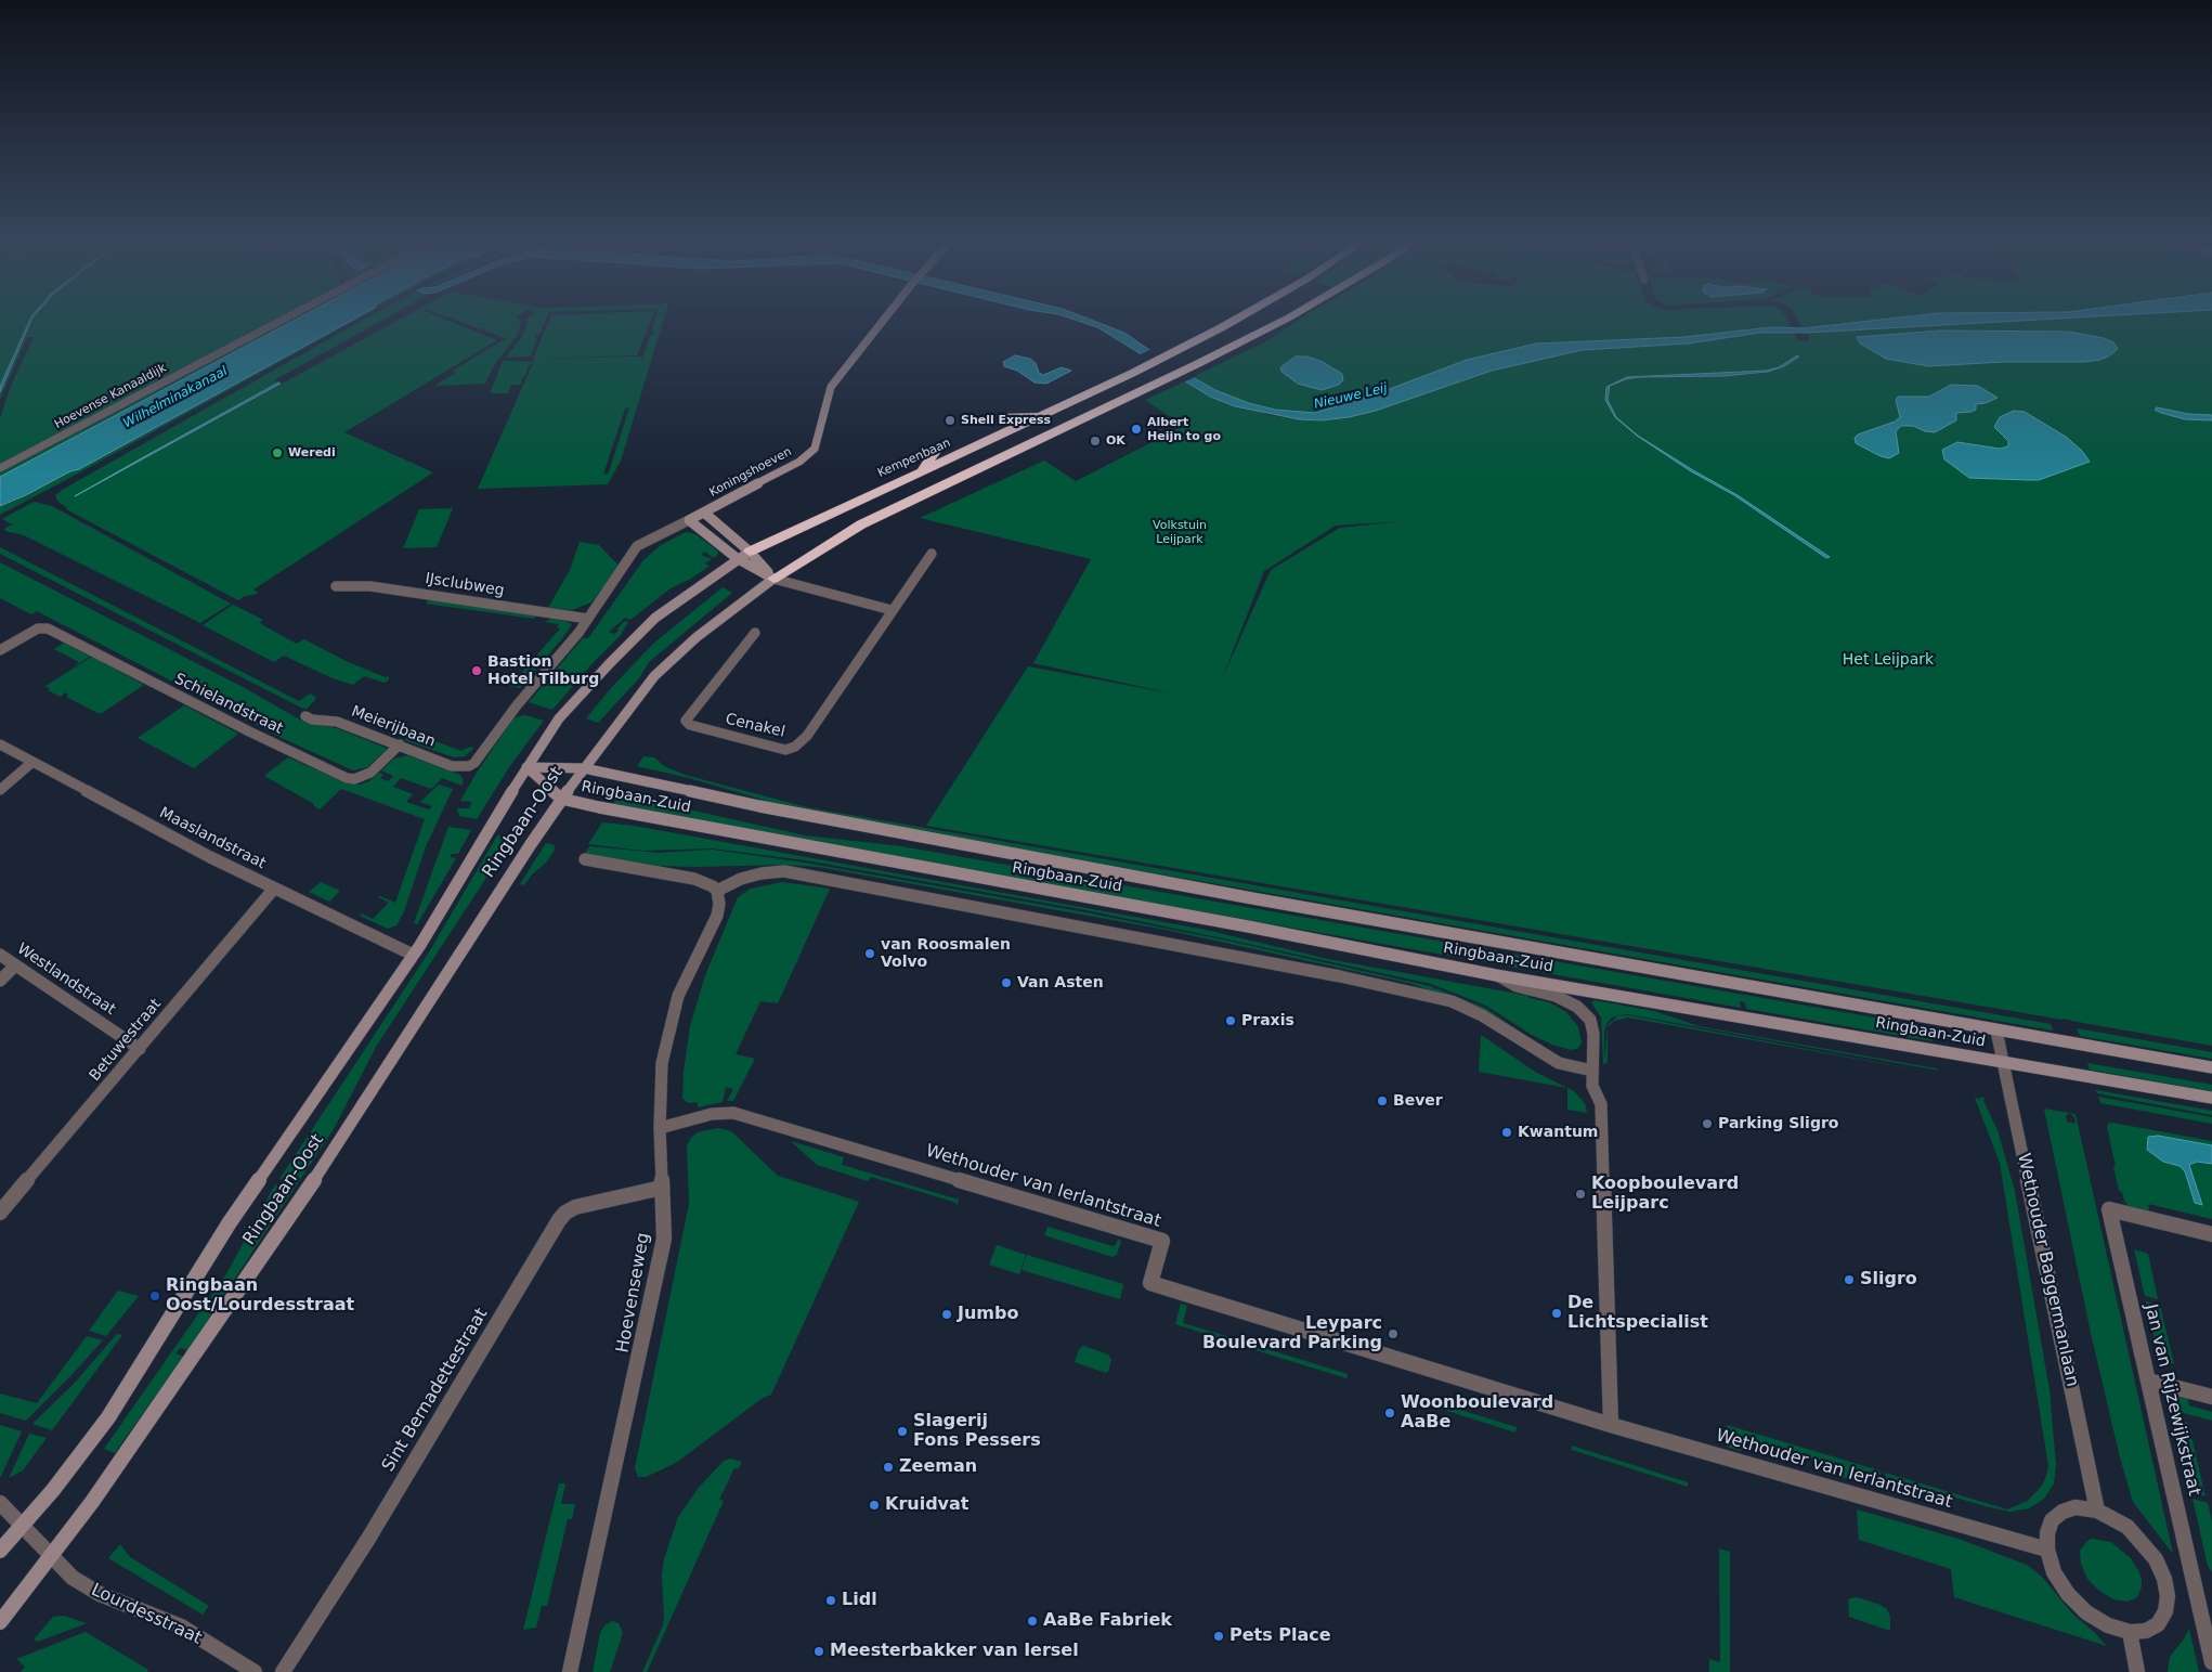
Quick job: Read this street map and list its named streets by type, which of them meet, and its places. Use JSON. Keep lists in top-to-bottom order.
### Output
{
  "streets": {
    "highway": ["Kempenbaan"],
    "main road": ["Koningshoeven", "Ringbaan-Zuid", "Ringbaan-Oost"],
    "street": [
      "Hoevense Kanaaldijk",
      "IJsclubweg",
      "Schielandstraat",
      "Cenakel",
      "Meierijbaan",
      "Maaslandstraat",
      "Westlandstraat",
      "Betuwestraat",
      "Wethouder van Ierlantstraat",
      "Wethouder Baggermanlaan",
      "Hoevenseweg",
      "Sint Bernadettestraat",
      "Jan van Rijzewijkstraat",
      "Lourdesstraat"
    ]
  },
  "crossings": [
    ["Kempenbaan", "Koningshoeven"],
    ["Kempenbaan", "Ringbaan-Zuid"],
    ["Kempenbaan", "Ringbaan-Oost"],
    ["IJsclubweg", "Meierijbaan"],
    ["Schielandstraat", "Meierijbaan"],
    ["Ringbaan-Zuid", "Ringbaan-Oost"],
    ["Ringbaan-Zuid", "Wethouder Baggermanlaan"],
    ["Ringbaan-Oost", "Maaslandstraat"],
    ["Ringbaan-Oost", "Lourdesstraat"],
    ["Maaslandstraat", "Betuwestraat"],
    ["Westlandstraat", "Betuwestraat"],
    ["Wethouder van Ierlantstraat", "Wethouder Baggermanlaan"],
    ["Wethouder van Ierlantstraat", "Hoevenseweg"],
    ["Hoevenseweg", "Sint Bernadettestraat"]
  ],
  "water": ["Nieuwe Leij", "Wilhelminakanaal"],
  "parks": ["Volkstuin Leijpark", "Het Leijpark"],
  "places": [
    "Shell Express",
    "Albert Heijn to go",
    "OK",
    "Weredi",
    "Bastion Hotel Tilburg",
    "van Roosmalen Volvo",
    "Van Asten",
    "Praxis",
    "Bever",
    "Parking Sligro",
    "Kwantum",
    "Koopboulevard Leijparc",
    "Sligro",
    "Ringbaan Oost/Lourdesstraat",
    "De Lichtspecialist",
    "Jumbo",
    "Leyparc Boulevard Parking",
    "Woonboulevard AaBe",
    "Slagerij Fons Pessers",
    "Zeeman",
    "Kruidvat",
    "Lidl",
    "AaBe Fabriek",
    "Pets Place",
    "Meesterbakker van Iersel"
  ]
}
